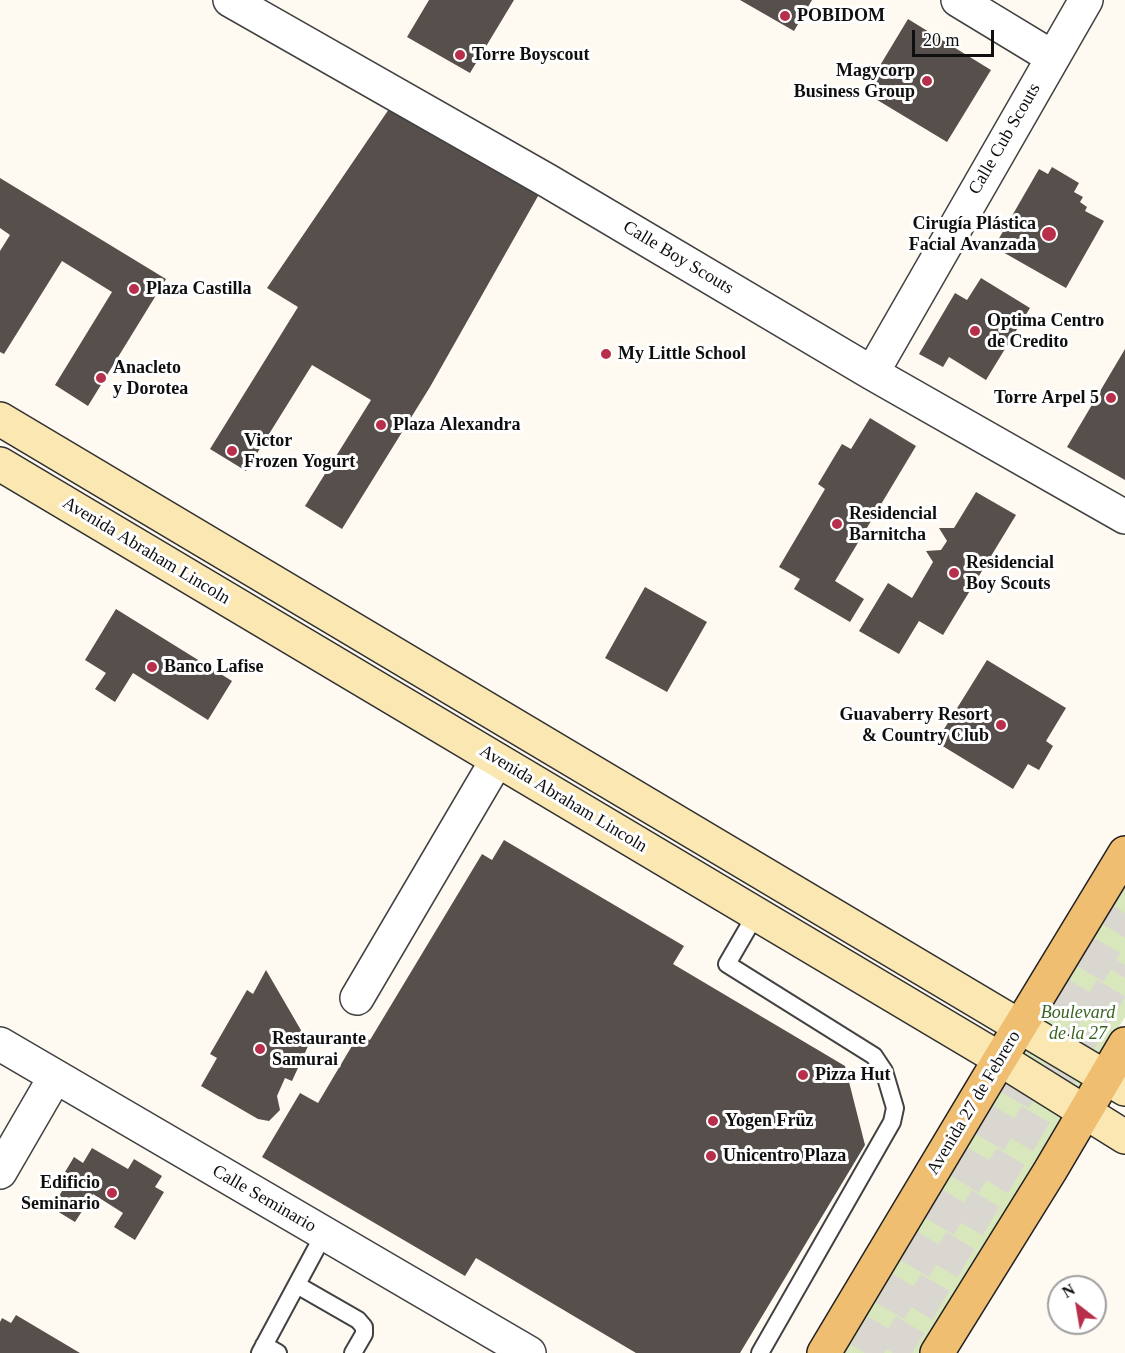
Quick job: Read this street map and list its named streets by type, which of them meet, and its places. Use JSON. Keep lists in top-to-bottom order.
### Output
{
  "streets": {
    "main road": ["Avenida Abraham Lincoln", "Avenida 27 de Febrero"],
    "street": ["Calle Cub Scouts", "Calle Boy Scouts", "Calle Seminario"]
  },
  "crossings": [
    ["Calle Cub Scouts", "Calle Boy Scouts"],
    ["Avenida Abraham Lincoln", "Avenida 27 de Febrero"]
  ],
  "parks": ["Boulevard de la 27"],
  "places": [
    "POBIDOM",
    "Torre Boyscout",
    "Magycorp Business Group",
    "Cirugía Plástica Facial Avanzada",
    "Plaza Castilla",
    "Optima Centro de Credito",
    "My Little School",
    "Anacleto y Dorotea",
    "Torre Arpel 5",
    "Plaza Alexandra",
    "Victor Frozen Yogurt",
    "Residencial Barnitcha",
    "Residencial Boy Scouts",
    "Banco Lafise",
    "Guavaberry Resort & Country Club",
    "Restaurante Samurai",
    "Pizza Hut",
    "Yogen Früz",
    "Unicentro Plaza",
    "Edificio Seminario"
  ],
  "scale_bar": "20 m",
  "north": "top left"
}
